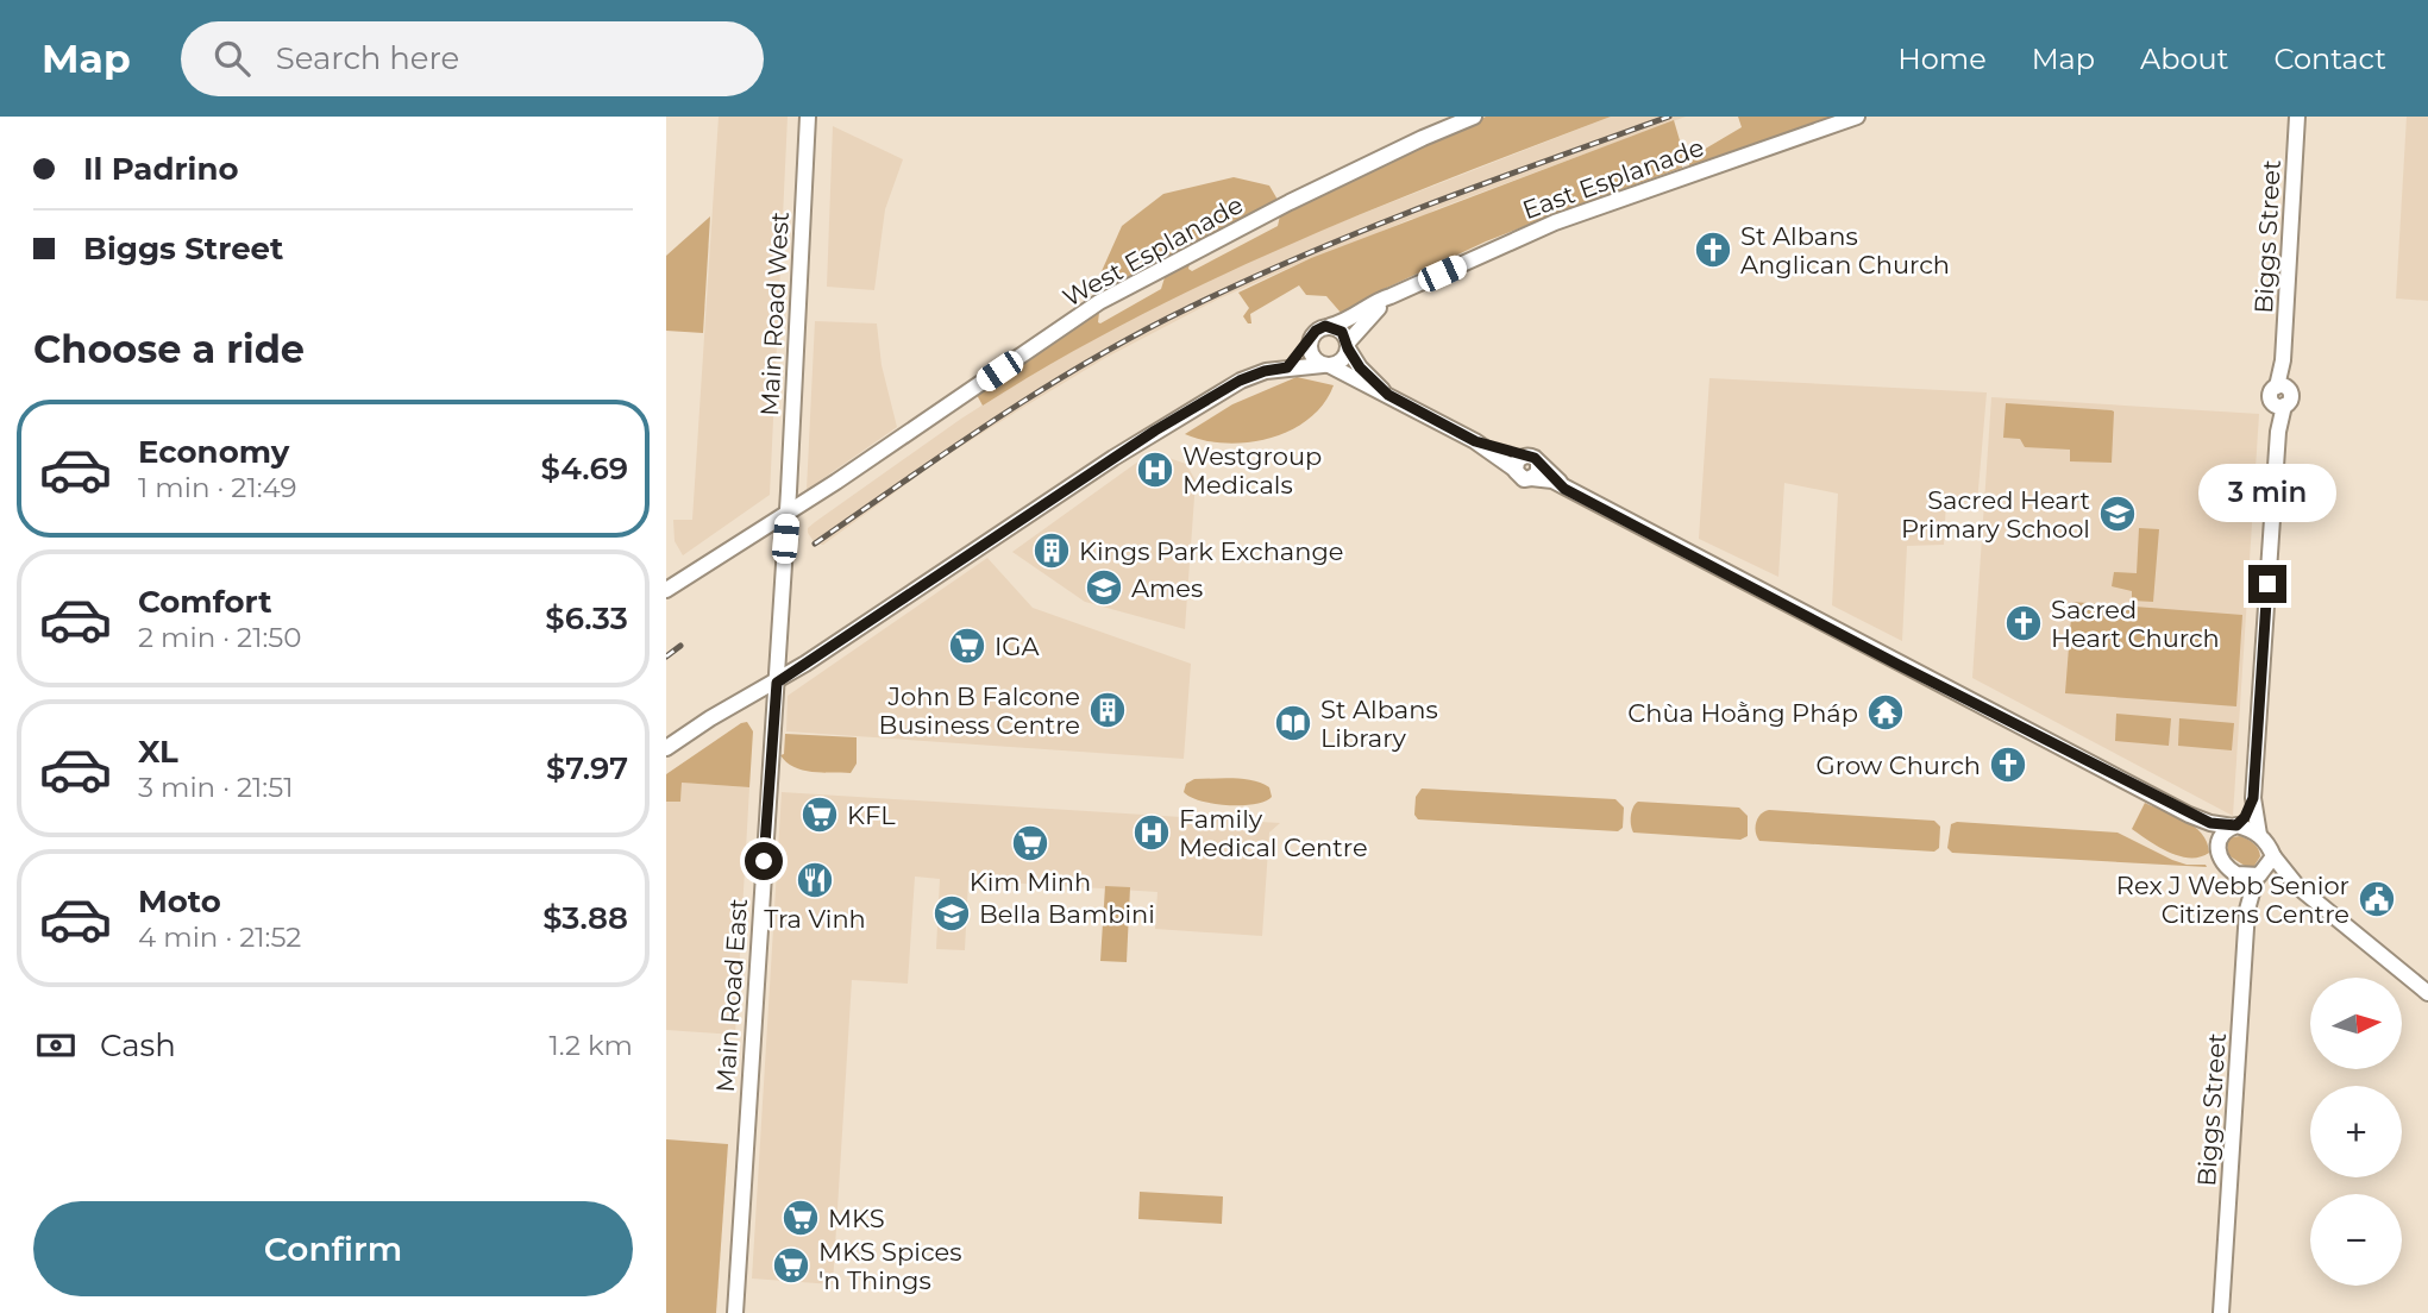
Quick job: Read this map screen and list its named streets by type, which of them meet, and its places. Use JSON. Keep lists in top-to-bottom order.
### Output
{
  "streets": {
    "street": [
      "East Esplanade",
      "Biggs Street",
      "West Esplanade",
      "Main Road West",
      "Main Road East"
    ]
  },
  "crossings": [
    ["West Esplanade", "Main Road West"],
    ["Main Road West", "Main Road East"]
  ],
  "places": {
    "church": ["St Albans Anglican Church", "Sacred Heart Church", "Grow Church"],
    "hospital": ["Westgroup Medicals", "Family Medical Centre"],
    "school or university": ["Sacred Heart Primary School", "Ames", "Bella Bambini"],
    "building": ["Kings Park Exchange", "John B Falcone Business Centre"],
    "supermarket": [
      "IGA",
      "KFL",
      "Kim Minh",
      "MKS",
      "MKS Spices 'n Things"
    ],
    "temple": ["Chùa Hoằng Pháp"],
    "library": ["St Albans Library"],
    "restaurant": ["Tra Vinh"],
    "public building": ["Rex J Webb Senior Citizens Centre"]
  },
  "north": "right",
  "page": {
    "header": "Map",
    "search": "Search here",
    "nav": [
      "Home",
      "Map",
      "About",
      "Contact"
    ],
    "banner": ["Il Padrino", "Biggs Street"],
    "heading": "Choose a ride",
    "list": [
      {
        "name": "Economy",
        "note": "1 min · 21:49",
        "value": "$4.69"
      },
      {
        "name": "Comfort",
        "note": "2 min · 21:50",
        "value": "$6.33"
      },
      {
        "name": "XL",
        "note": "3 min · 21:51",
        "value": "$7.97"
      },
      {
        "name": "Moto",
        "note": "4 min · 21:52",
        "value": "$3.88"
      }
    ],
    "bubble": "3 min",
    "map_buttons": ["+", "−"],
    "pay": ["Cash", "1.2 km"],
    "buttons": "Confirm"
  }
}
